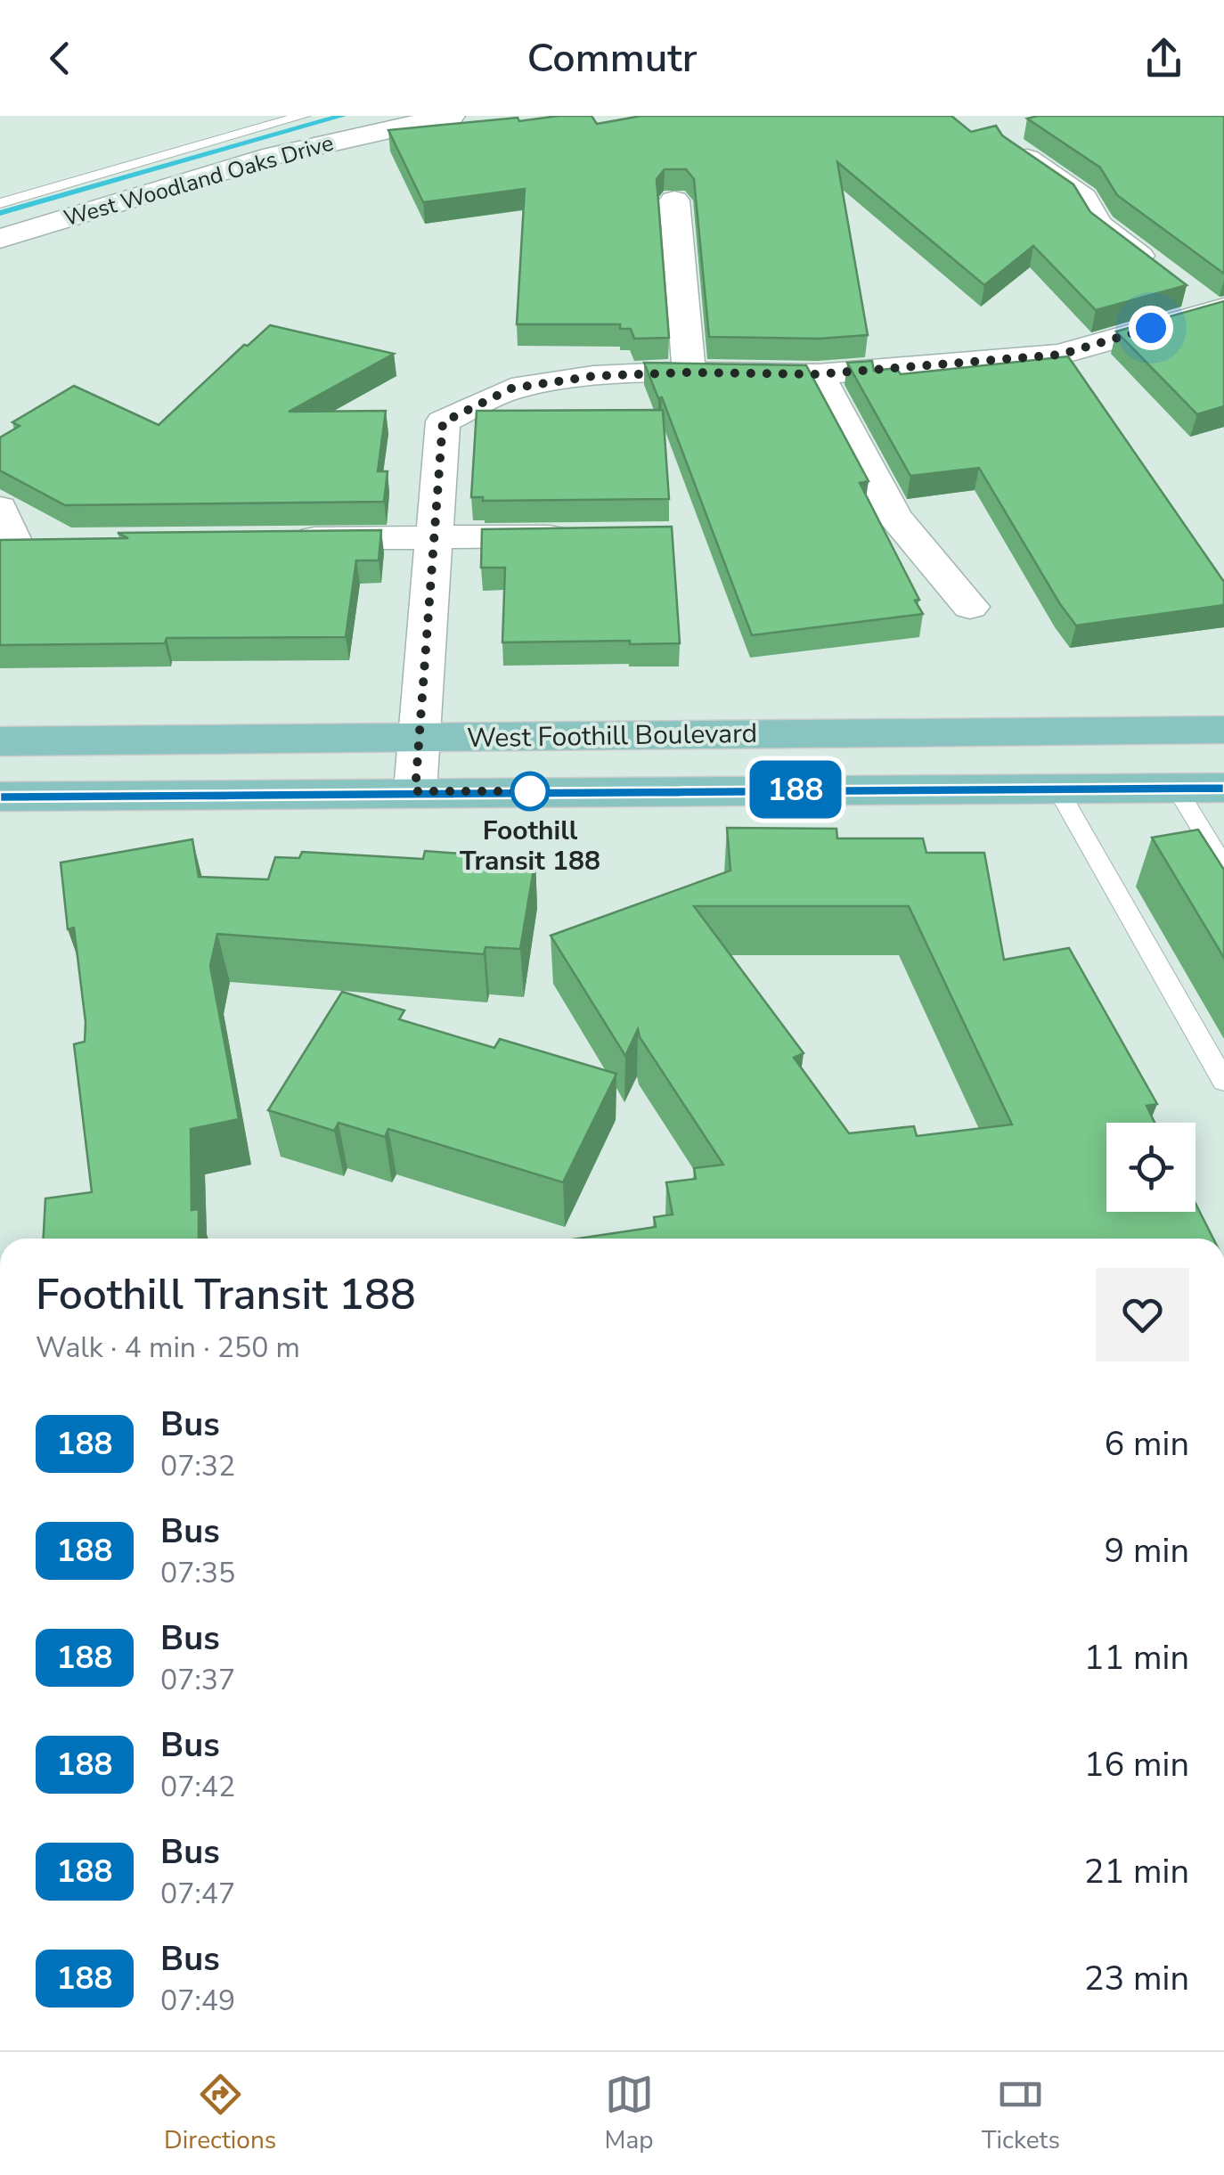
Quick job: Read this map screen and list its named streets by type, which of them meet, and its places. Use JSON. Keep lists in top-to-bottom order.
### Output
{
  "streets": {
    "main road": ["West Foothill Boulevard"],
    "street": ["West Woodland Oaks Drive"]
  },
  "places": ["Foothill Transit 188"],
  "lines": ["bus line 188"],
  "page": {
    "header": "Commutr",
    "on_map": "188",
    "heading": ["Foothill Transit 188", "Walk · 4 min · 250 m"],
    "list": [
      {
        "mark": "188",
        "name": "Bus",
        "note": "07:32",
        "value": "6 min"
      },
      {
        "mark": "188",
        "name": "Bus",
        "note": "07:35",
        "value": "9 min"
      },
      {
        "mark": "188",
        "name": "Bus",
        "note": "07:37",
        "value": "11 min"
      },
      {
        "mark": "188",
        "name": "Bus",
        "note": "07:42",
        "value": "16 min"
      },
      {
        "mark": "188",
        "name": "Bus",
        "note": "07:47",
        "value": "21 min"
      },
      {
        "mark": "188",
        "name": "Bus",
        "note": "07:49",
        "value": "23 min"
      }
    ],
    "tabs": ["Directions", "Map", "Tickets"]
  }
}
